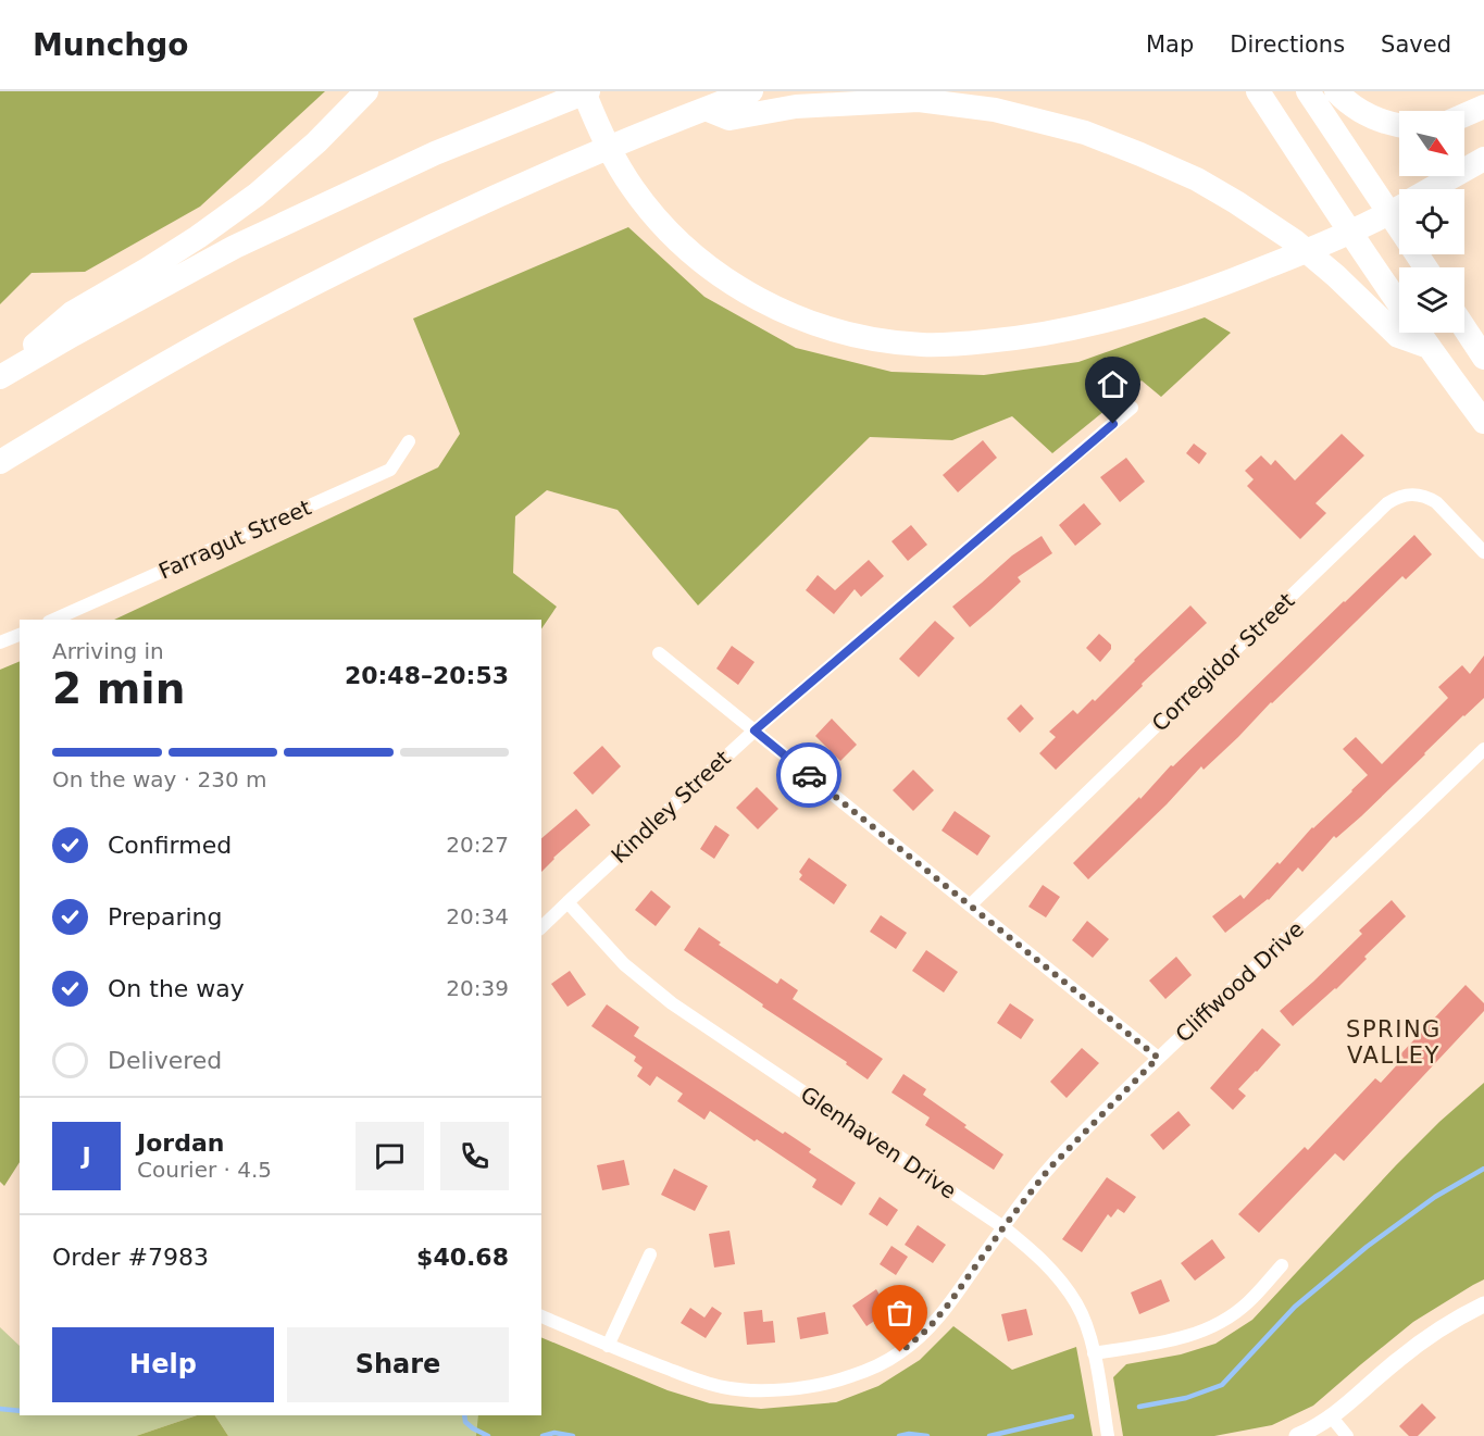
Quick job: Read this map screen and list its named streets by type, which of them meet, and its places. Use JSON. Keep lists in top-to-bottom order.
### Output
{
  "streets": {
    "street": [
      "Farragut Street",
      "Corregidor Street",
      "Kindley Street",
      "Cliffwood Drive",
      "Glenhaven Drive"
    ]
  },
  "crossings": [
    ["Kindley Street", "Glenhaven Drive"],
    ["Cliffwood Drive", "Glenhaven Drive"]
  ],
  "districts": ["SPRING VALLEY"],
  "north": "bottom right",
  "page": {
    "header": "Munchgo",
    "nav": ["Map", "Directions", "Saved"],
    "heading": ["2 min", "Arriving in", "20:48–20:53"],
    "panel": [
      "Jordan",
      "Courier · 4.5",
      "Order #7983",
      "$40.68"
    ],
    "bar": "On the way · 230 m",
    "list": [
      ["Confirmed", "20:27"],
      ["Preparing", "20:34"],
      ["On the way", "20:39"],
      "Delivered"
    ],
    "round": "J",
    "buttons": ["Help", "Share"]
  }
}
